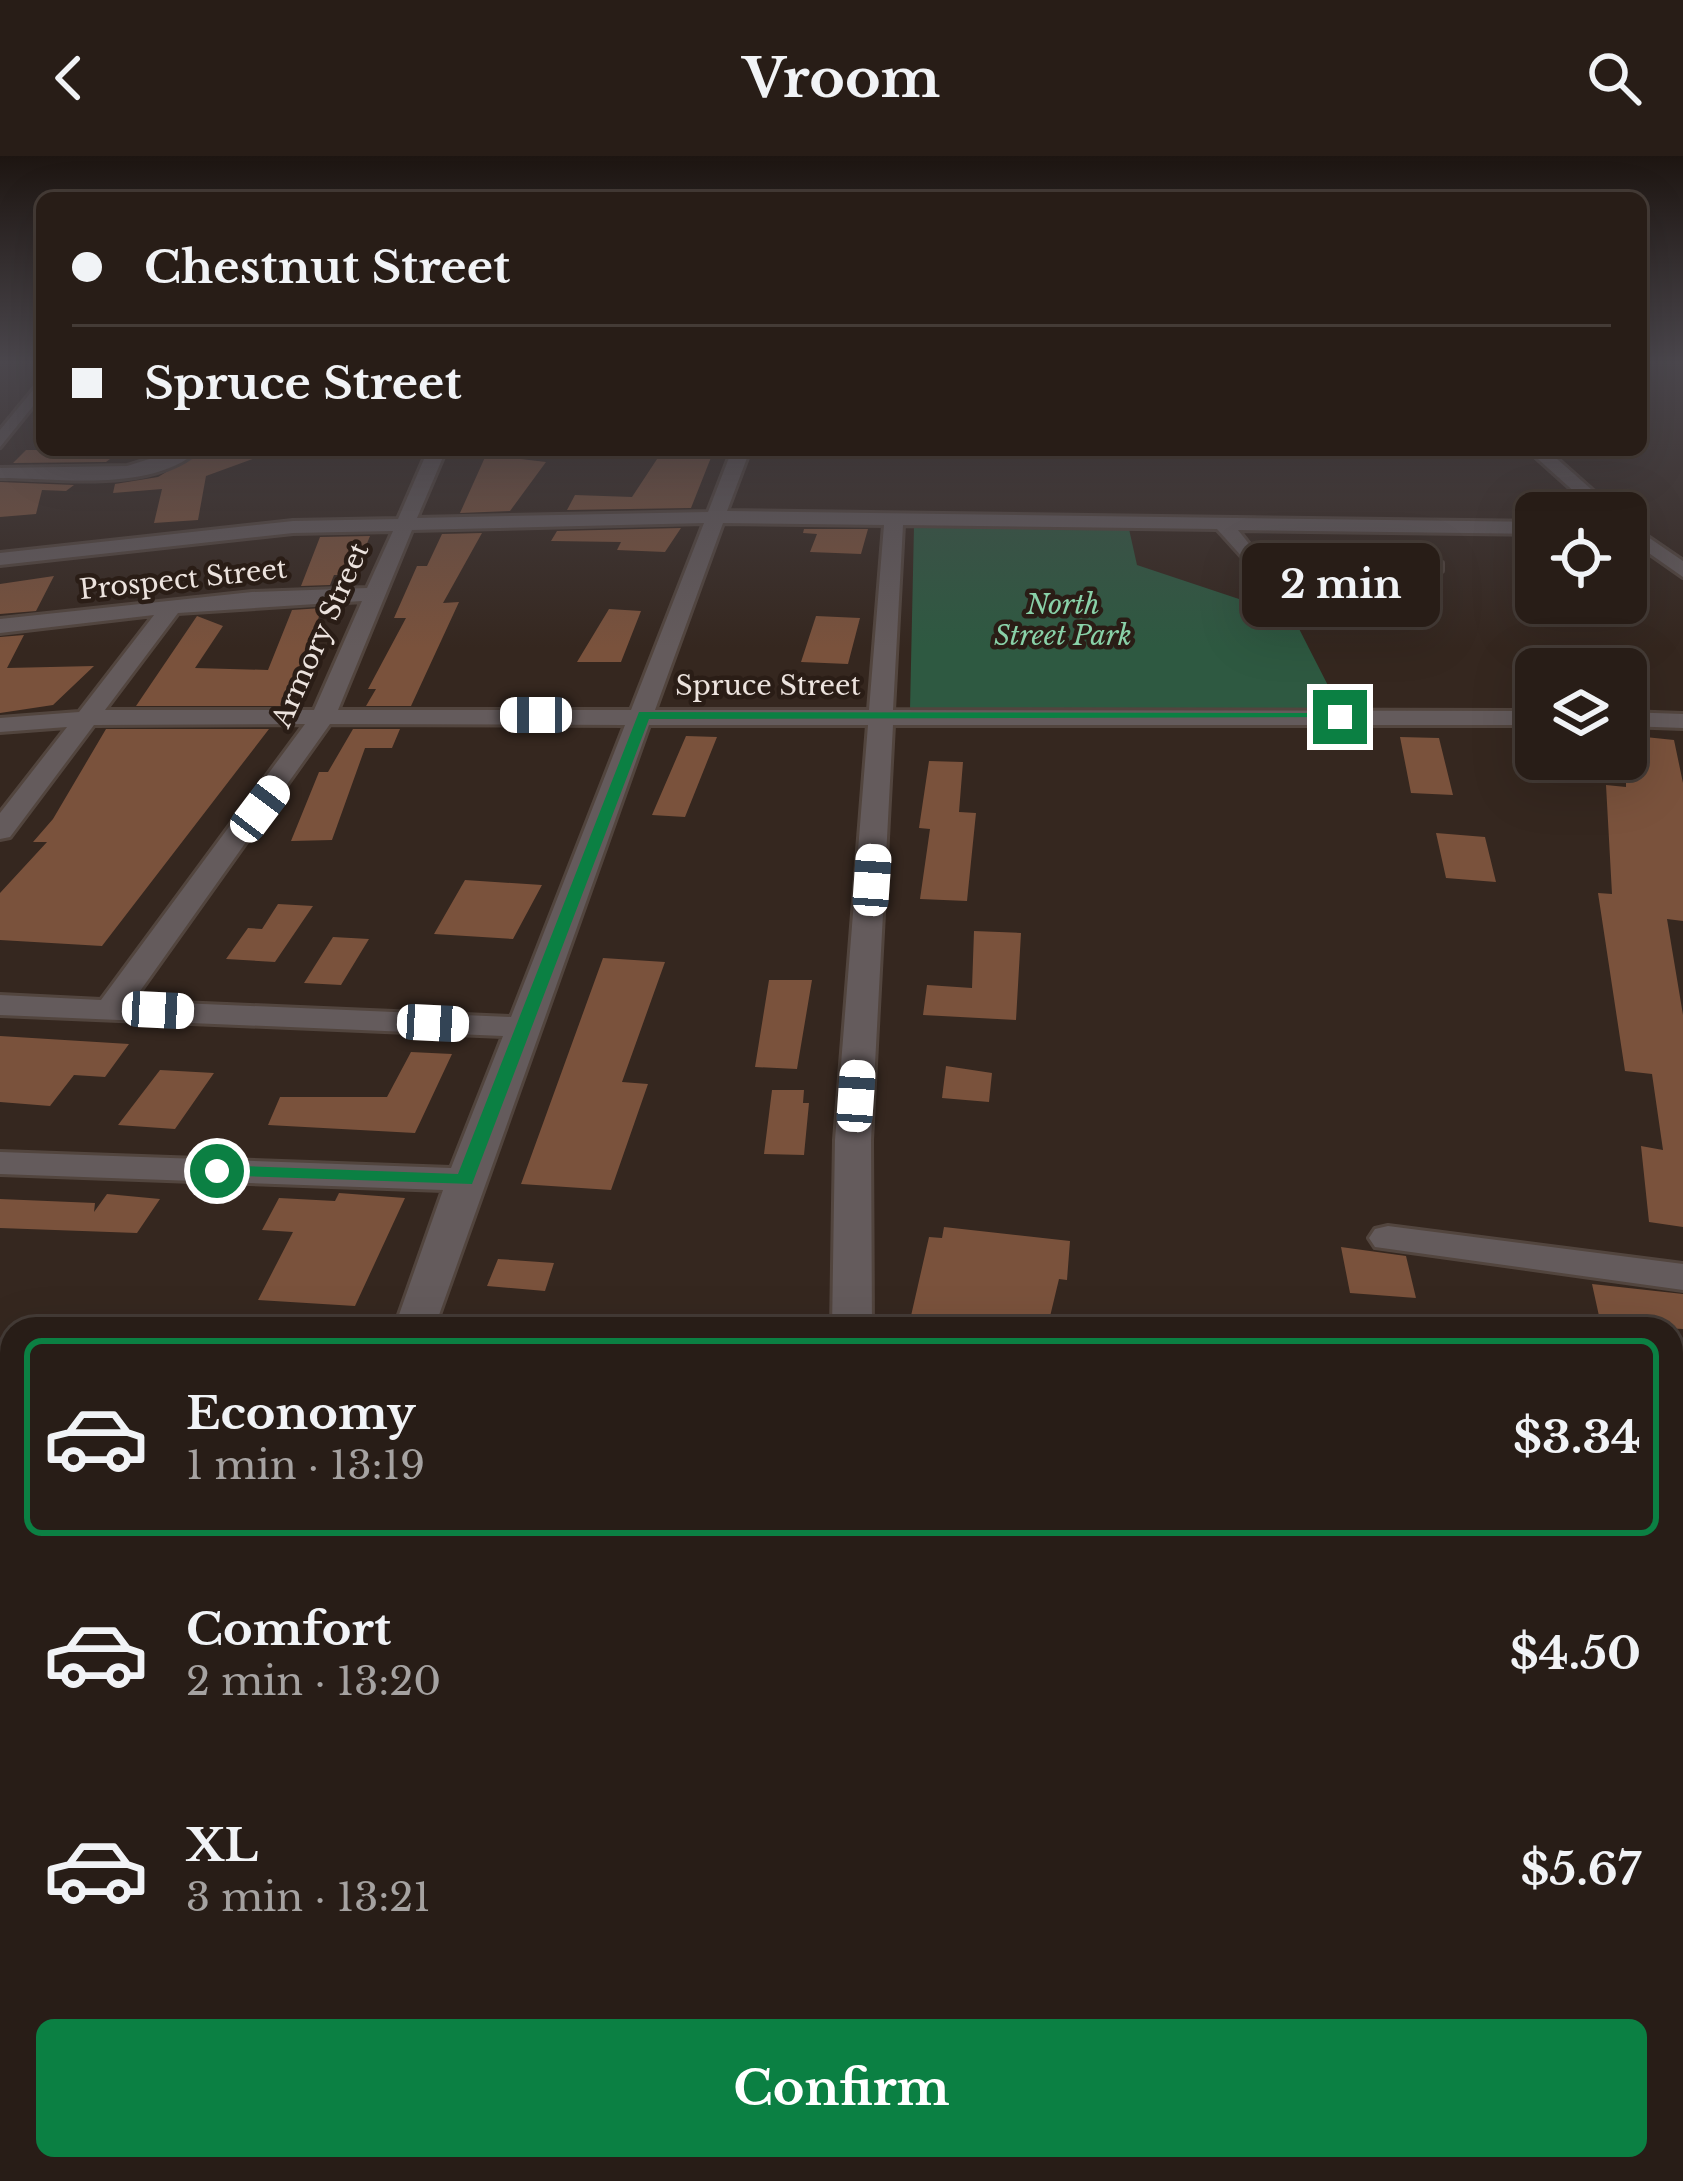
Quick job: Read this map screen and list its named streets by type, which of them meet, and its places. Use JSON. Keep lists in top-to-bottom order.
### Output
{
  "streets": {
    "street": ["Prospect Street", "Armory Street", "Spruce Street"]
  },
  "crossings": [
    ["Prospect Street", "Armory Street"],
    ["Armory Street", "Spruce Street"]
  ],
  "parks": ["North Street Park"],
  "page": {
    "header": "Vroom",
    "banner": ["Chestnut Street", "Spruce Street"],
    "bubble": "2 min",
    "list": [
      {
        "name": "Economy",
        "note": "1 min · 13:19",
        "value": "$3.34"
      },
      {
        "name": "Comfort",
        "note": "2 min · 13:20",
        "value": "$4.50"
      },
      {
        "name": "XL",
        "note": "3 min · 13:21",
        "value": "$5.67"
      }
    ],
    "buttons": "Confirm"
  }
}
